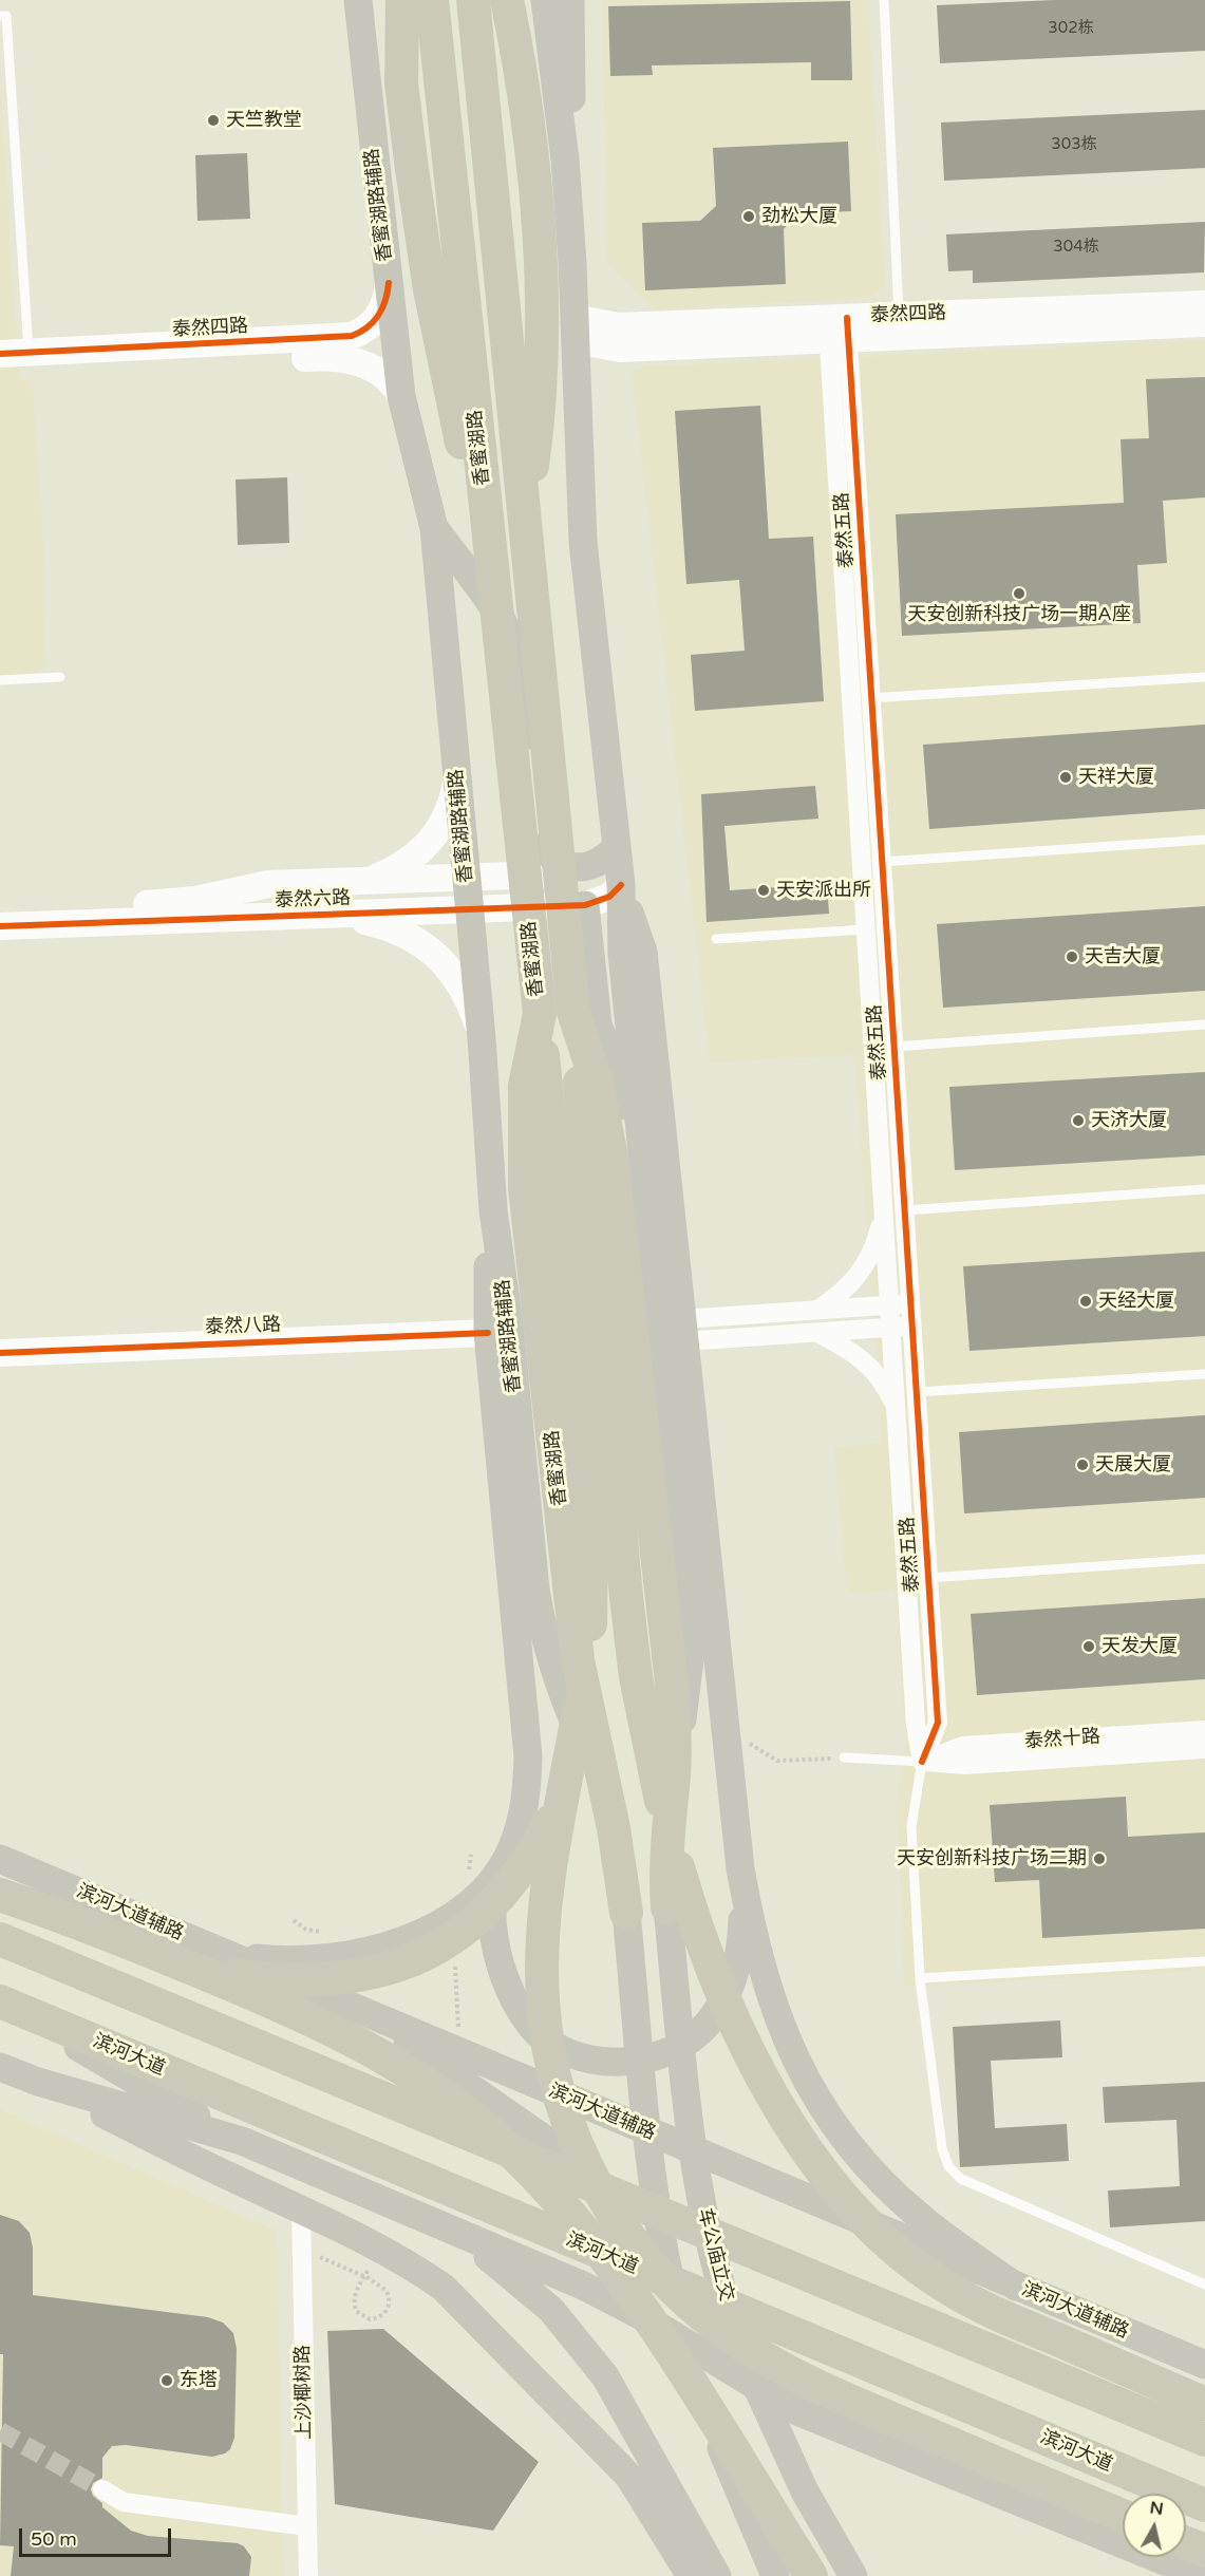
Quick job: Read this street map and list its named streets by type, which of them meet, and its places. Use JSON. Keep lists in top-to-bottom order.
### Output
{
  "streets": {
    "highway": ["香蜜湖路", "滨河大道"],
    "main road": ["香蜜湖路辅路", "滨河大道辅路", "车公庙立交"],
    "street": [
      "泰然四路",
      "泰然五路",
      "泰然六路",
      "泰然八路",
      "泰然十路",
      "上沙椰树路"
    ]
  },
  "crossings": [
    ["香蜜湖路辅路", "泰然四路"],
    ["香蜜湖路辅路", "香蜜湖路"],
    ["香蜜湖路辅路", "泰然六路"],
    ["泰然四路", "泰然五路"],
    ["香蜜湖路", "车公庙立交"],
    ["泰然五路", "泰然十路"]
  ],
  "places": [
    "天竺教堂",
    "劲松大厦",
    "天安创新科技广场一期A座",
    "天祥大厦",
    "天安派出所",
    "天吉大厦",
    "天济大厦",
    "天经大厦",
    "天展大厦",
    "天发大厦",
    "天安创新科技广场二期",
    "东塔"
  ],
  "house_numbers": ["302栋", "303栋", "304栋"],
  "scale_bar": "50 m",
  "north": "top"
}
